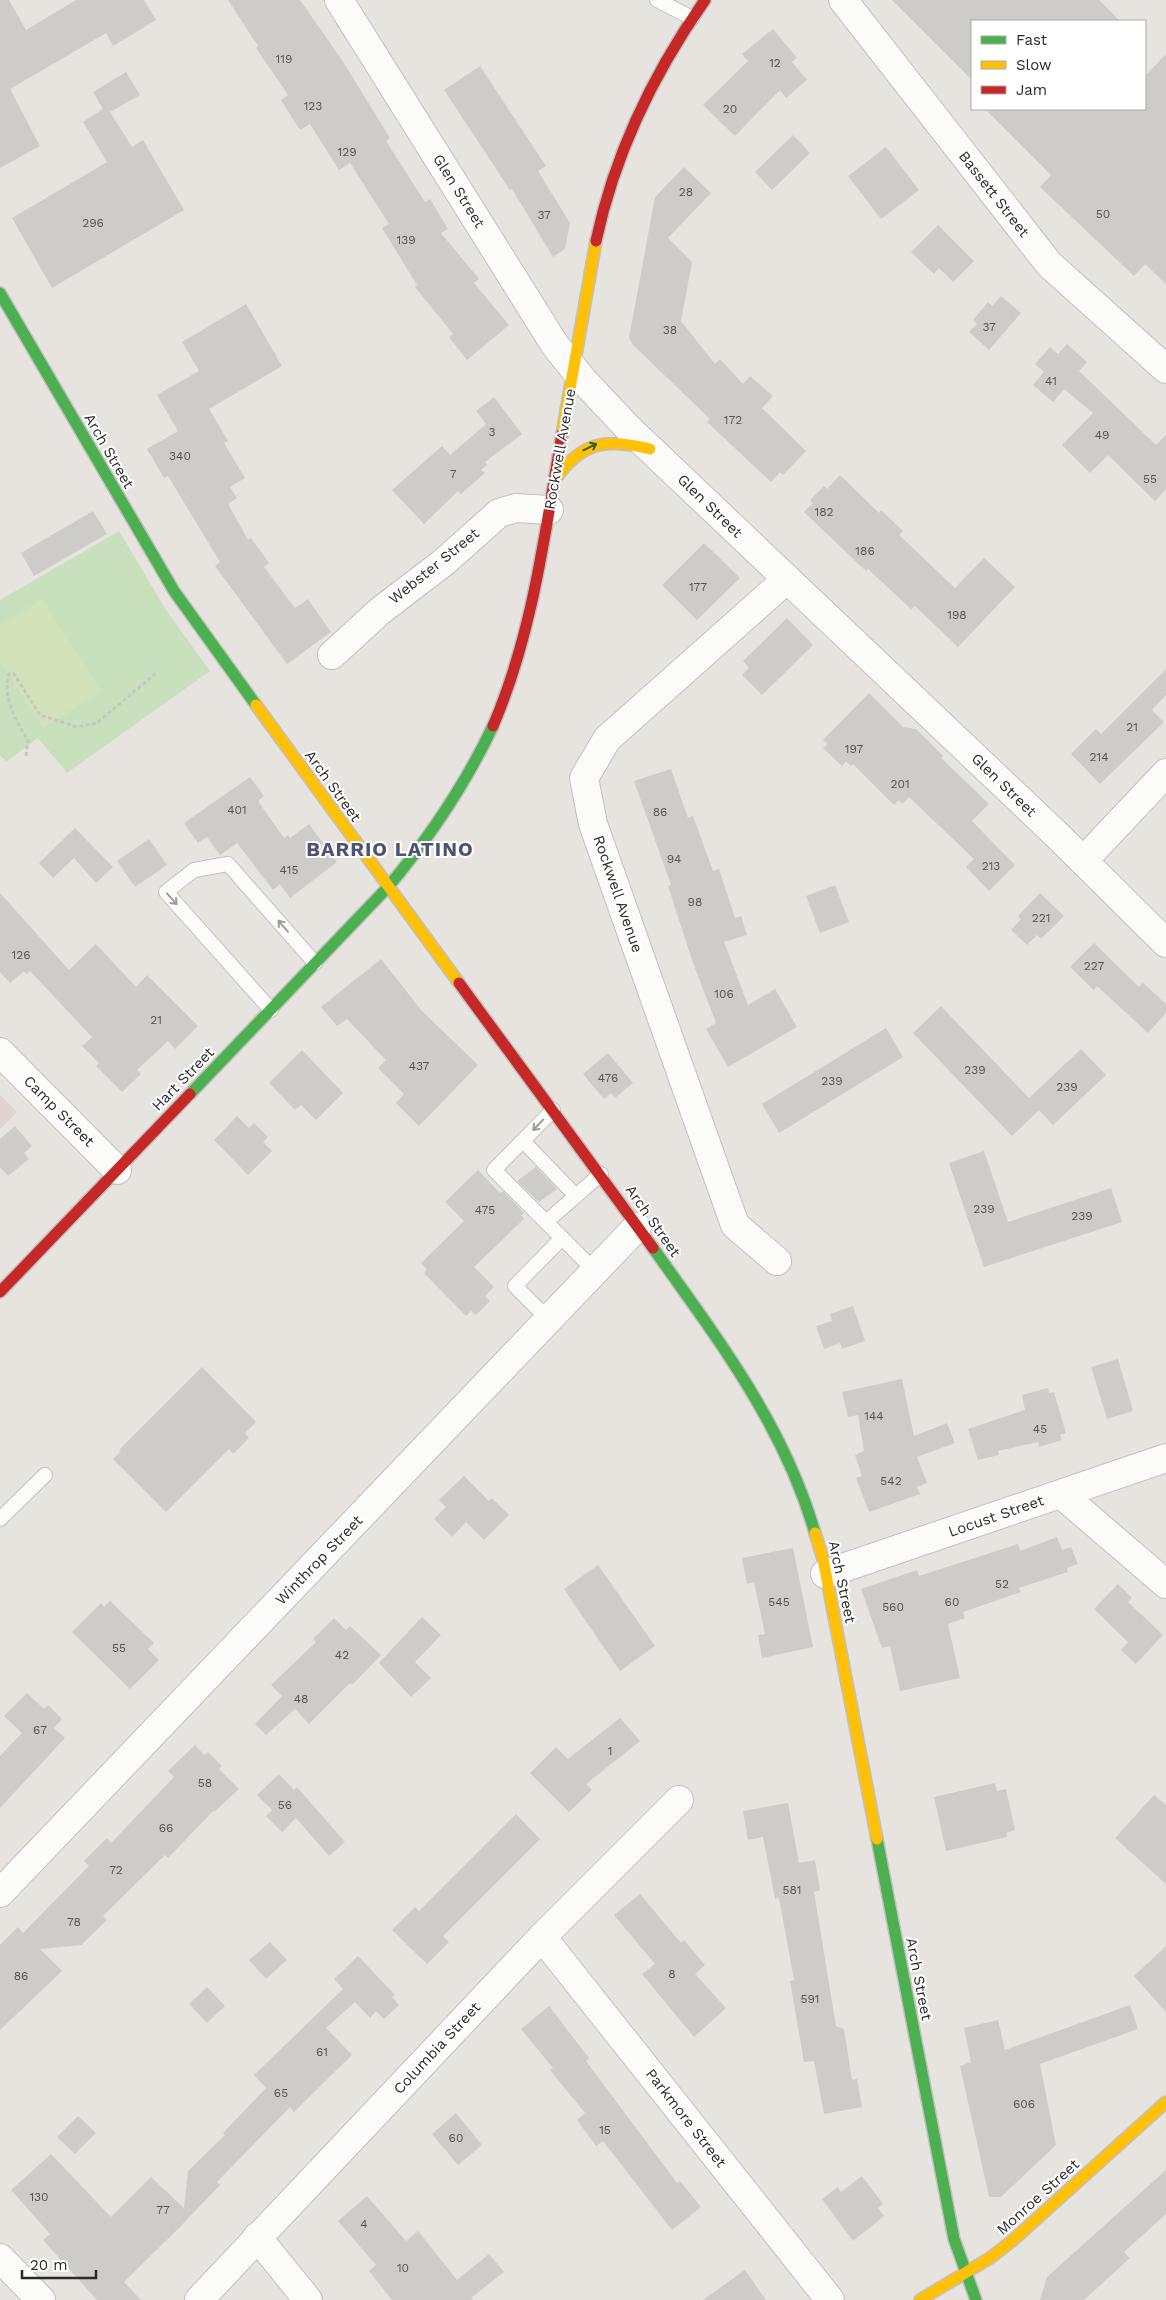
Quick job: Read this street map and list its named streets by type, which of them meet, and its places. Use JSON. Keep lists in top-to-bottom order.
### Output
{
  "streets": {
    "main road": [
      "Rockwell Avenue",
      "Arch Street",
      "Hart Street",
      "Monroe Street"
    ],
    "street": [
      "Glen Street",
      "Bassett Street",
      "Webster Street",
      "Camp Street",
      "Locust Street",
      "Winthrop Street",
      "Columbia Street",
      "Parkmore Street"
    ]
  },
  "crossings": [
    ["Glen Street", "Rockwell Avenue"],
    ["Rockwell Avenue", "Arch Street"],
    ["Rockwell Avenue", "Webster Street"],
    ["Rockwell Avenue", "Hart Street"],
    ["Arch Street", "Hart Street"],
    ["Arch Street", "Locust Street"],
    ["Arch Street", "Winthrop Street"],
    ["Arch Street", "Monroe Street"],
    ["Hart Street", "Camp Street"],
    ["Columbia Street", "Parkmore Street"]
  ],
  "districts": ["BARRIO LATINO"],
  "house_numbers": [
    "119",
    "12",
    "123",
    "20",
    "129",
    "28",
    "50",
    "37",
    "296",
    "139",
    "37",
    "38",
    "41",
    "172",
    "3",
    "49",
    "340",
    "7",
    "55",
    "182",
    "186",
    "177",
    "198",
    "21",
    "197",
    "214",
    "201",
    "401",
    "86",
    "94",
    "213",
    "415",
    "98",
    "221",
    "126",
    "227",
    "106",
    "21",
    "437",
    "239",
    "476",
    "239",
    "239",
    "239",
    "475",
    "239",
    "144",
    "45",
    "542",
    "52",
    "545",
    "60",
    "560",
    "55",
    "42",
    "48",
    "67",
    "1",
    "58",
    "56",
    "66",
    "72",
    "581",
    "78",
    "8",
    "86",
    "591",
    "61",
    "65",
    "606",
    "15",
    "60",
    "130",
    "77",
    "4",
    "10"
  ],
  "legend": ["Fast", "Slow", "Jam"],
  "scale_bar": "20 m"
}
